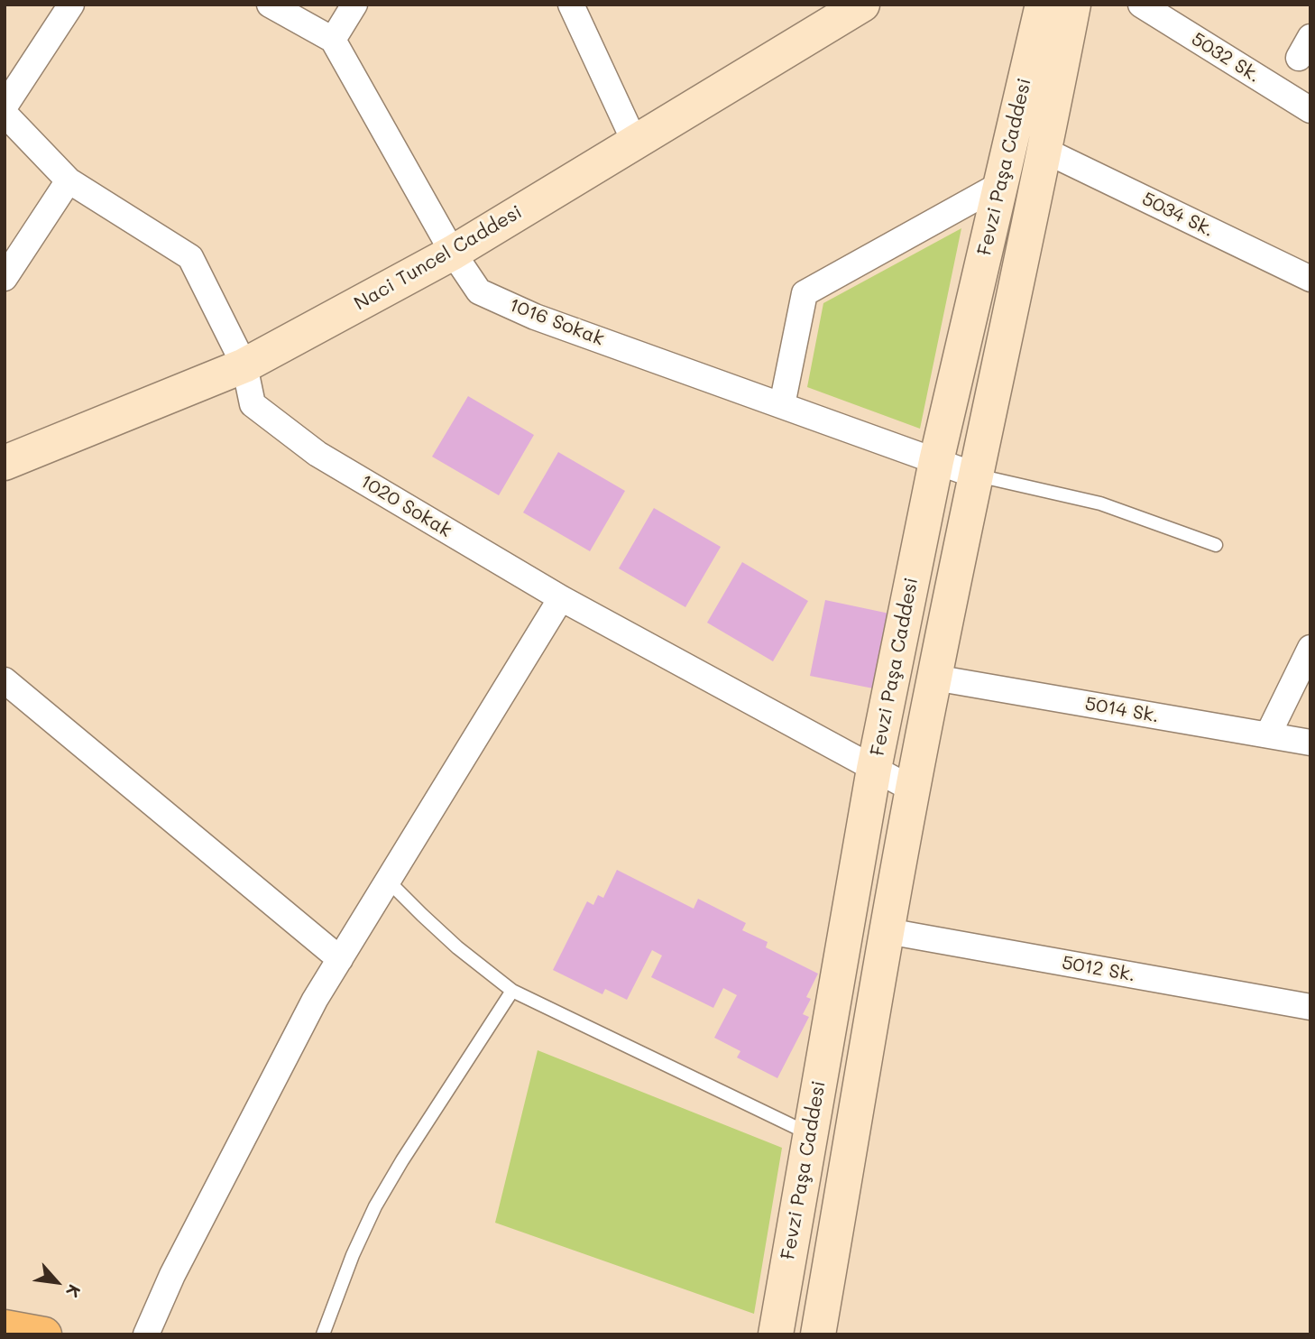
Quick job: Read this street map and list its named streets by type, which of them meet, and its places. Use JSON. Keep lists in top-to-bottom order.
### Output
{
  "streets": {
    "main road": ["Fevzi Paşa Caddesi", "Naci Tuncel Caddesi"],
    "street": [
      "5032 Sk.",
      "5034 Sk.",
      "1016 Sokak",
      "1020 Sokak",
      "5014 Sk.",
      "5012 Sk."
    ]
  },
  "crossings": [
    ["Fevzi Paşa Caddesi", "5034 Sk."],
    ["Fevzi Paşa Caddesi", "1016 Sokak"],
    ["Fevzi Paşa Caddesi", "1020 Sokak"],
    ["Fevzi Paşa Caddesi", "5014 Sk."],
    ["Fevzi Paşa Caddesi", "5012 Sk."],
    ["Naci Tuncel Caddesi", "1016 Sokak"],
    ["Naci Tuncel Caddesi", "1020 Sokak"]
  ],
  "north": "bottom right"
}
